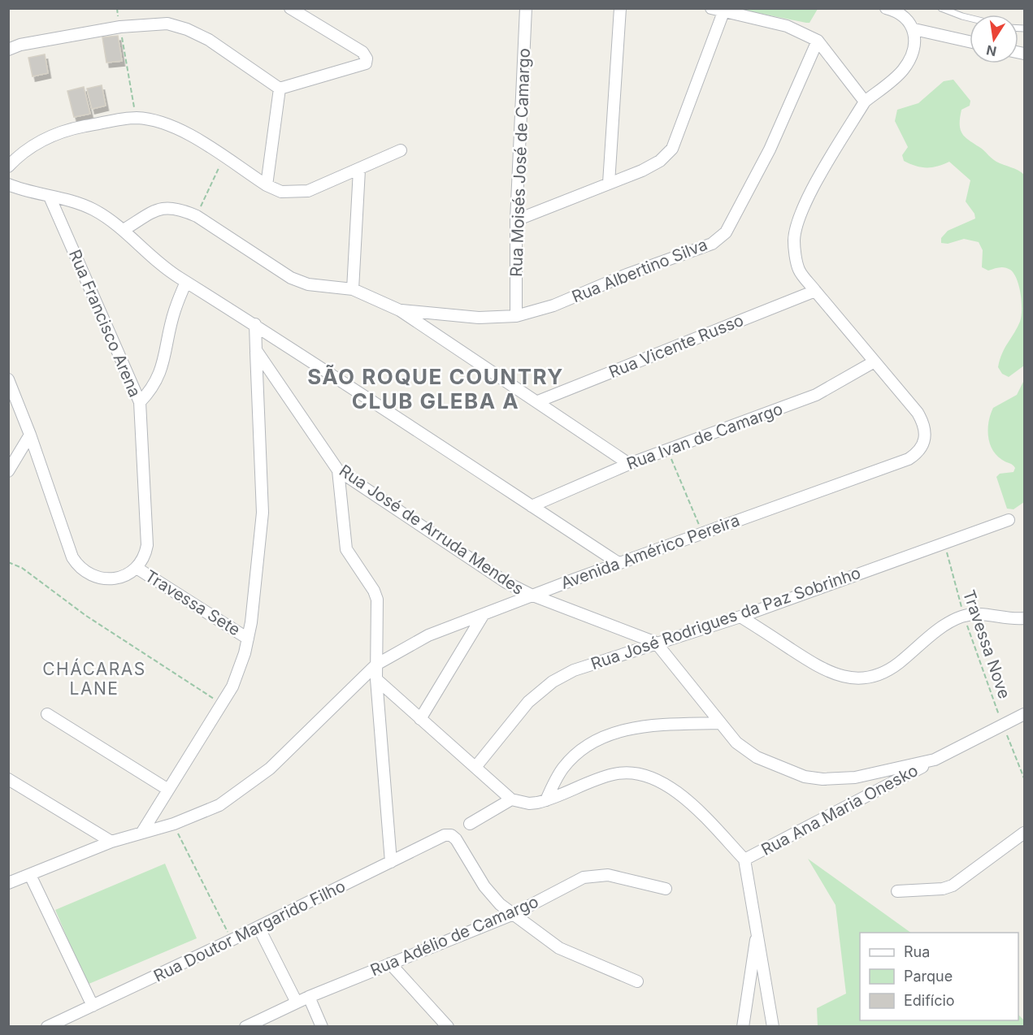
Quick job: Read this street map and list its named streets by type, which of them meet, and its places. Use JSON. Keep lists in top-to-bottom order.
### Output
{
  "streets": {
    "street": [
      "Rua Moisés José de Camargo",
      "Rua Albertino Silva",
      "Rua Francisco Arena",
      "Rua Vicente Russo",
      "Rua Ivan de Camargo",
      "Rua José de Arruda Mendes",
      "Avenida Américo Pereira",
      "Travessa Sete",
      "Rua José Rodrigues da Paz Sobrinho",
      "Rua Ana Maria Onesko",
      "Rua Doutor Margarido Filho",
      "Rua Adélio de Camargo"
    ],
    "path": ["Travessa Nove"]
  },
  "crossings": [
    ["Rua Moisés José de Camargo", "Rua Albertino Silva"],
    ["Rua Francisco Arena", "Travessa Sete"],
    ["Rua Ivan de Camargo", "Avenida Américo Pereira"],
    ["Rua José de Arruda Mendes", "Avenida Américo Pereira"],
    ["Rua José de Arruda Mendes", "Rua José Rodrigues da Paz Sobrinho"],
    ["Rua José Rodrigues da Paz Sobrinho", "Travessa Nove"],
    ["Rua Doutor Margarido Filho", "Rua Adélio de Camargo"]
  ],
  "districts": ["SÃO ROQUE COUNTRY CLUB GLEBA A", "CHÁCARAS LANE"],
  "legend": ["Rua", "Parque", "Edifício"],
  "north": "bottom"
}
